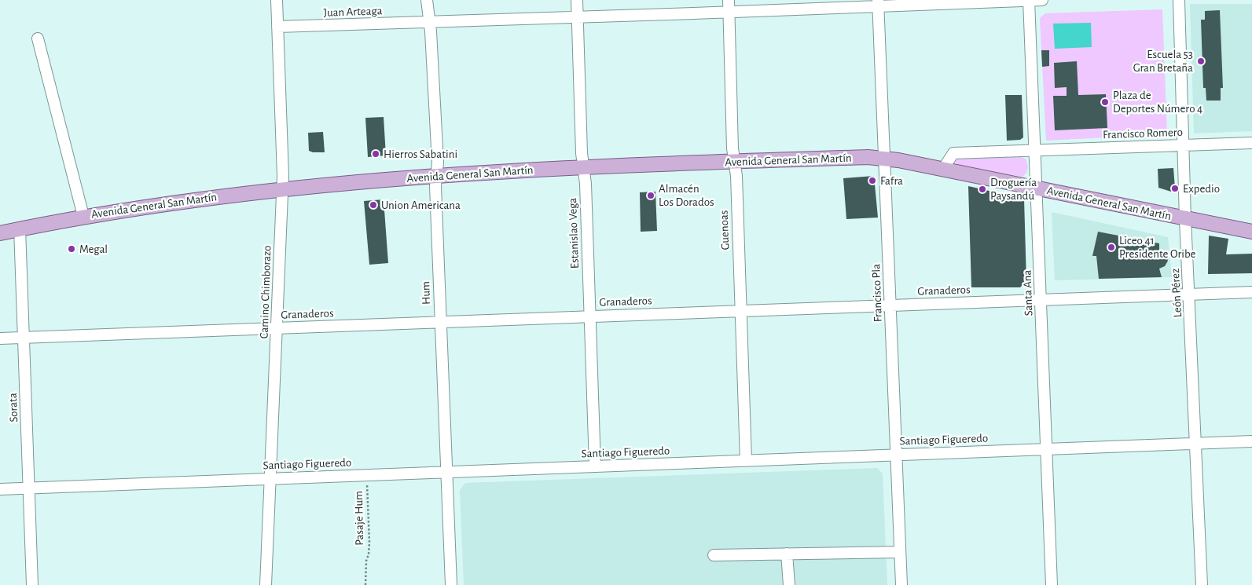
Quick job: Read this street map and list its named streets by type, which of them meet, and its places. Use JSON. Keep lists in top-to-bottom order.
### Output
{
  "streets": {
    "main road": ["Avenida General San Martín"],
    "street": [
      "Juan Arteaga",
      "Francisco Romero",
      "Guenoas",
      "Estanislao Vega",
      "Granaderos",
      "Camino Chimborazo",
      "Hum",
      "Francisco Pla",
      "Santa Ana",
      "León Pérez",
      "Sorata",
      "Santiago Figueredo"
    ],
    "path": ["Pasaje Hum"]
  },
  "crossings": [
    ["Juan Arteaga", "Guenoas"],
    ["Juan Arteaga", "Estanislao Vega"],
    ["Juan Arteaga", "Camino Chimborazo"],
    ["Juan Arteaga", "Hum"],
    ["Juan Arteaga", "Francisco Pla"],
    ["Juan Arteaga", "Santa Ana"],
    ["Francisco Romero", "Santa Ana"],
    ["Francisco Romero", "León Pérez"],
    ["Avenida General San Martín", "Guenoas"],
    ["Avenida General San Martín", "Estanislao Vega"],
    ["Avenida General San Martín", "Camino Chimborazo"],
    ["Avenida General San Martín", "Hum"],
    ["Avenida General San Martín", "Francisco Pla"],
    ["Avenida General San Martín", "Santa Ana"],
    ["Avenida General San Martín", "León Pérez"],
    ["Avenida General San Martín", "Sorata"],
    ["Guenoas", "Granaderos"],
    ["Guenoas", "Santiago Figueredo"],
    ["Estanislao Vega", "Granaderos"],
    ["Estanislao Vega", "Santiago Figueredo"],
    ["Granaderos", "Camino Chimborazo"],
    ["Granaderos", "Hum"],
    ["Granaderos", "Francisco Pla"],
    ["Granaderos", "Santa Ana"],
    ["Granaderos", "León Pérez"],
    ["Granaderos", "Sorata"],
    ["Camino Chimborazo", "Santiago Figueredo"],
    ["Hum", "Santiago Figueredo"],
    ["Francisco Pla", "Santiago Figueredo"],
    ["Santa Ana", "Santiago Figueredo"],
    ["León Pérez", "Santiago Figueredo"],
    ["Sorata", "Santiago Figueredo"],
    ["Santiago Figueredo", "Pasaje Hum"]
  ],
  "places": [
    "Escuela 53 Gran Bretaña",
    "Plaza de Deportes Número 4",
    "Hierros Sabatini",
    "Fafra",
    "Expedio",
    "Droguería Paysandú",
    "Almacén Los Dorados",
    "Union Americana",
    "Liceo 41 Presidente Oribe",
    "Megal"
  ]
}
